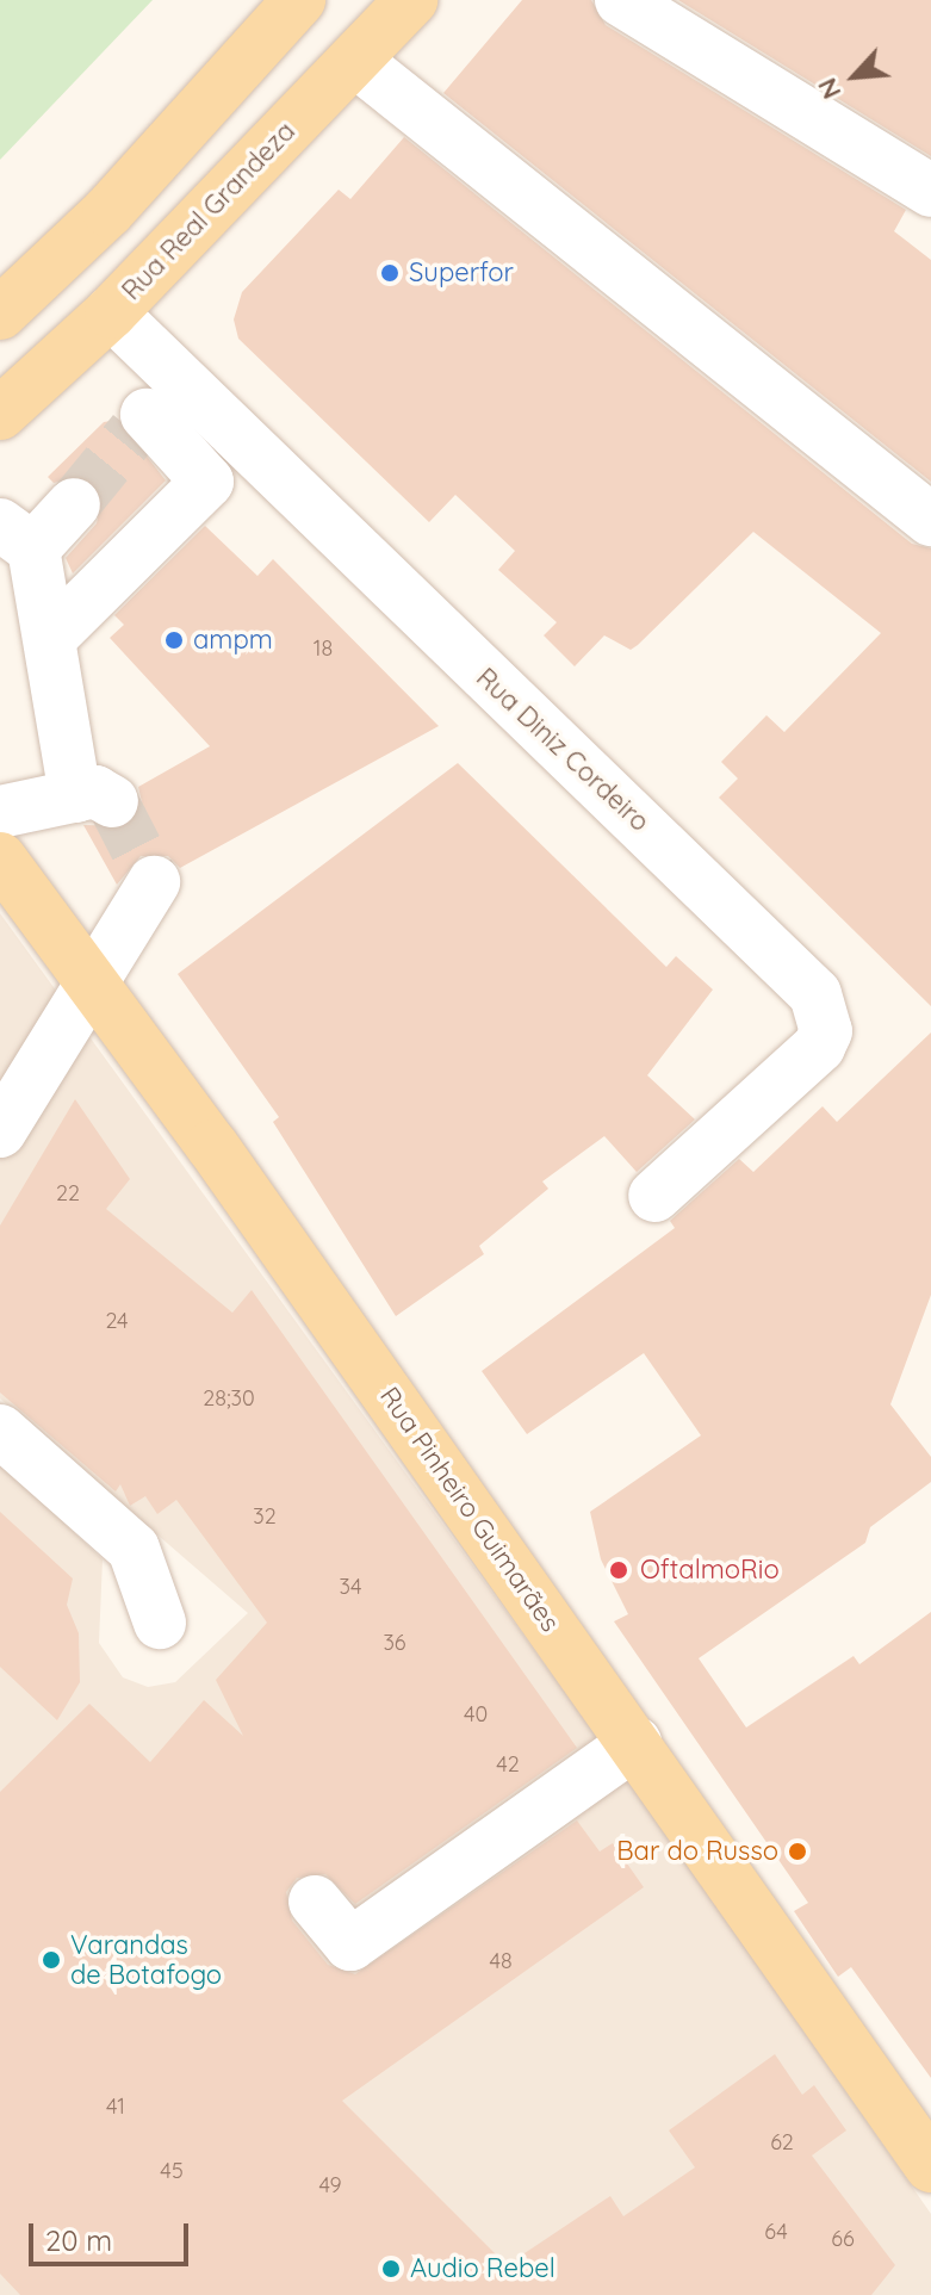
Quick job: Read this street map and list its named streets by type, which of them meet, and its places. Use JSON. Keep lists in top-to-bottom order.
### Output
{
  "streets": {
    "main road": ["Rua Real Grandeza", "Rua Pinheiro Guimarães"],
    "street": ["Rua Diniz Cordeiro"]
  },
  "crossings": [
    ["Rua Real Grandeza", "Rua Diniz Cordeiro"]
  ],
  "places": [
    "Superfor",
    "ampm",
    "OftalmoRio",
    "Bar do Russo",
    "Varandas de Botafogo",
    "Audio Rebel"
  ],
  "house_numbers": [
    "18",
    "22",
    "24",
    "28;30",
    "32",
    "34",
    "36",
    "40",
    "42",
    "48",
    "41",
    "62",
    "45",
    "49",
    "64",
    "66"
  ],
  "scale_bar": "20 m",
  "north": "bottom left"
}
